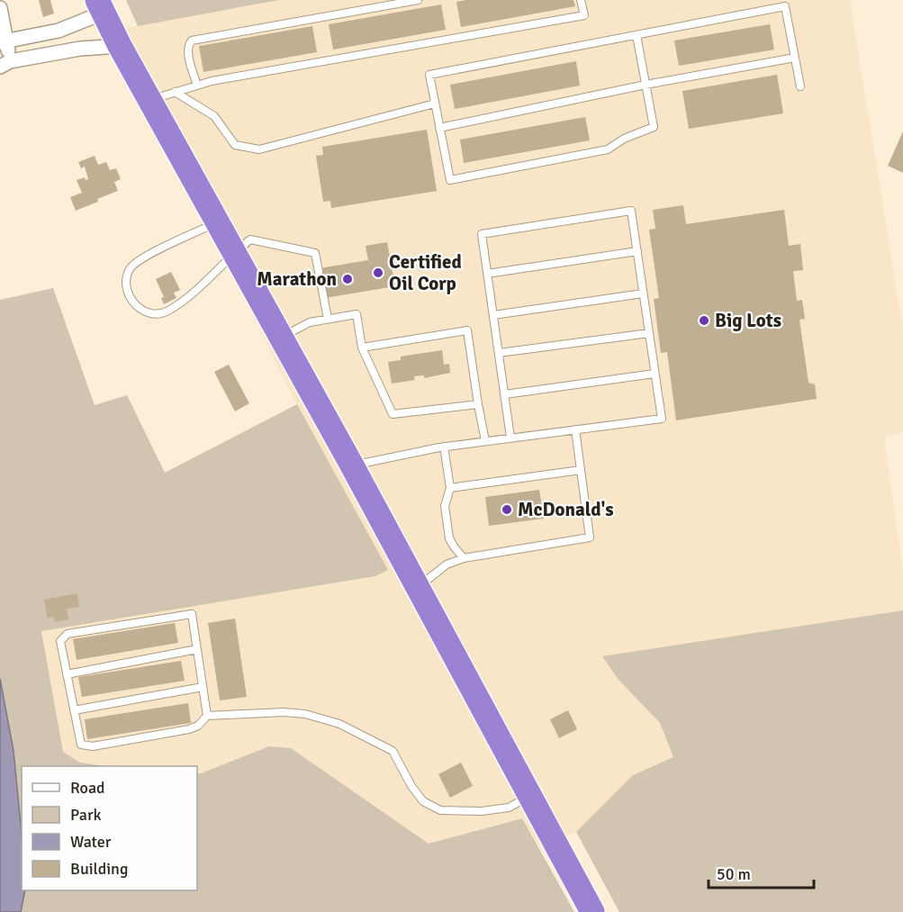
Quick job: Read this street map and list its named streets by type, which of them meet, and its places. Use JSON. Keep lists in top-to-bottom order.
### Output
{
  "places": [
    "Certified Oil Corp",
    "Marathon",
    "Big Lots",
    "McDonald's"
  ],
  "legend": [
    "Road",
    "Park",
    "Water",
    "Building"
  ],
  "scale_bar": "50 m"
}
